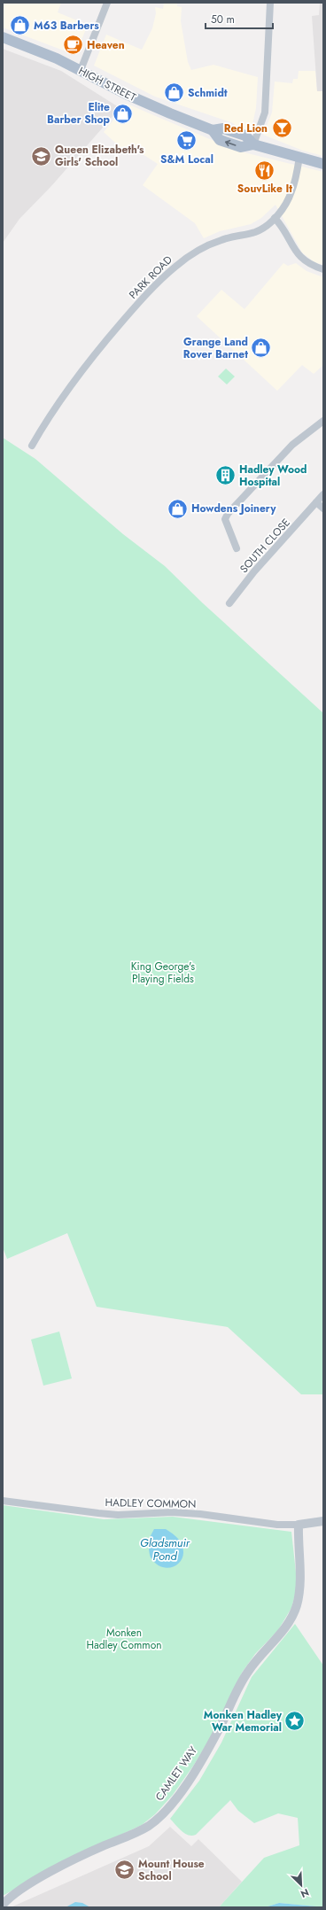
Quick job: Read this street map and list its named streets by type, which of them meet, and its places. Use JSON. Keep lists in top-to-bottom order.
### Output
{
  "streets": {
    "main road": ["HIGH STREET"],
    "street": [
      "PARK ROAD",
      "SOUTH CLOSE",
      "HADLEY COMMON",
      "CAMLET WAY"
    ]
  },
  "crossings": [
    ["HIGH STREET", "PARK ROAD"],
    ["HADLEY COMMON", "CAMLET WAY"]
  ],
  "water": ["Gladsmuir Pond"],
  "parks": ["King George's Playing Fields", "Monken Hadley Common"],
  "places": {
    "shop": [
      "M63 Barbers",
      "Schmidt",
      "Elite Barber Shop",
      "Grange Land Rover Barnet",
      "Howdens Joinery"
    ],
    "cafe": ["Heaven"],
    "bar": ["Red Lion"],
    "supermarket": ["S&M Local"],
    "school or university": ["Queen Elizabeth's Girls' School", "Mount House School"],
    "restaurant": ["SouvLike It"],
    "building": ["Hadley Wood Hospital"],
    "place": ["Monken Hadley War Memorial"]
  },
  "scale_bar": "50 m",
  "north": "bottom right"
}
